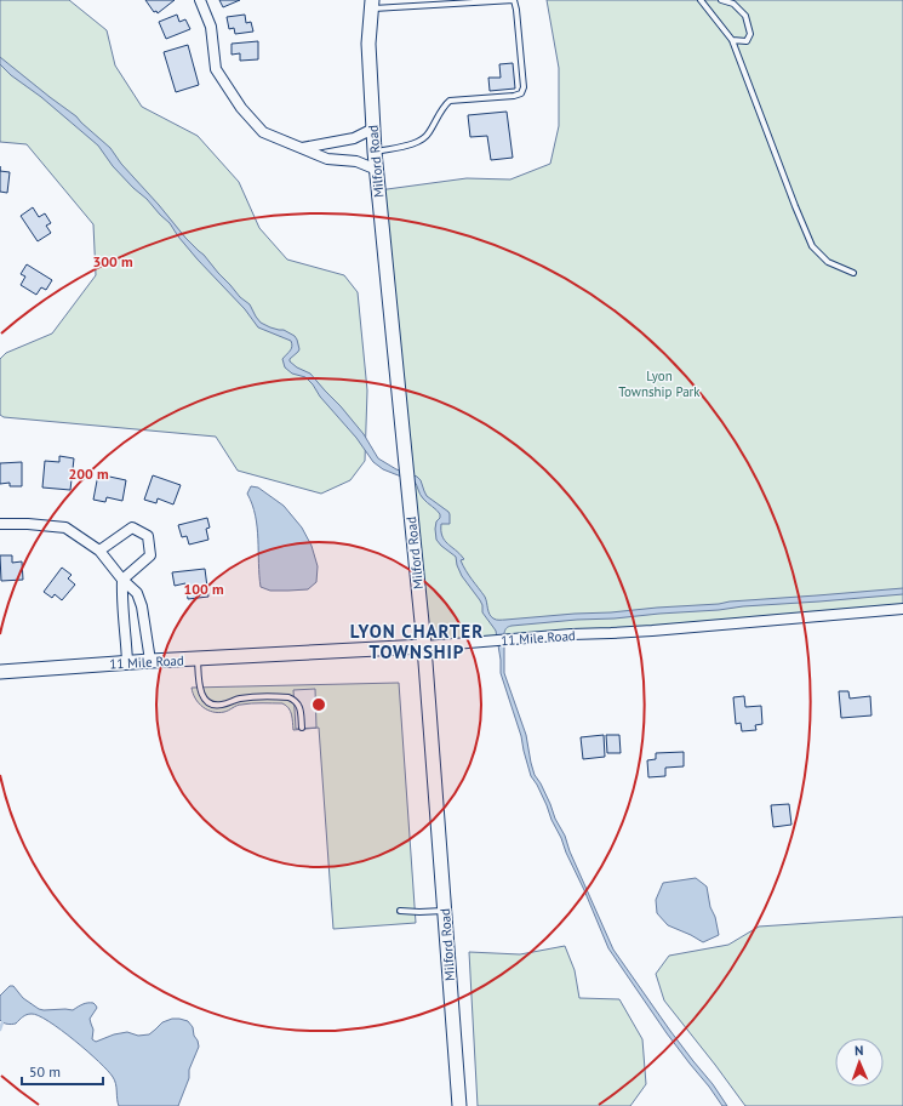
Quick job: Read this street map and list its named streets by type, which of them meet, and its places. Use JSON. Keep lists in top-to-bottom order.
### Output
{
  "streets": {
    "street": ["Milford Road", "11 Mile Road"]
  },
  "crossings": [
    ["Milford Road", "11 Mile Road"]
  ],
  "districts": ["LYON CHARTER TOWNSHIP"],
  "parks": ["Lyon Township Park"],
  "scale_bar": "50 m",
  "north": "top",
  "rings": ["300 m", "200 m", "100 m"]
}
